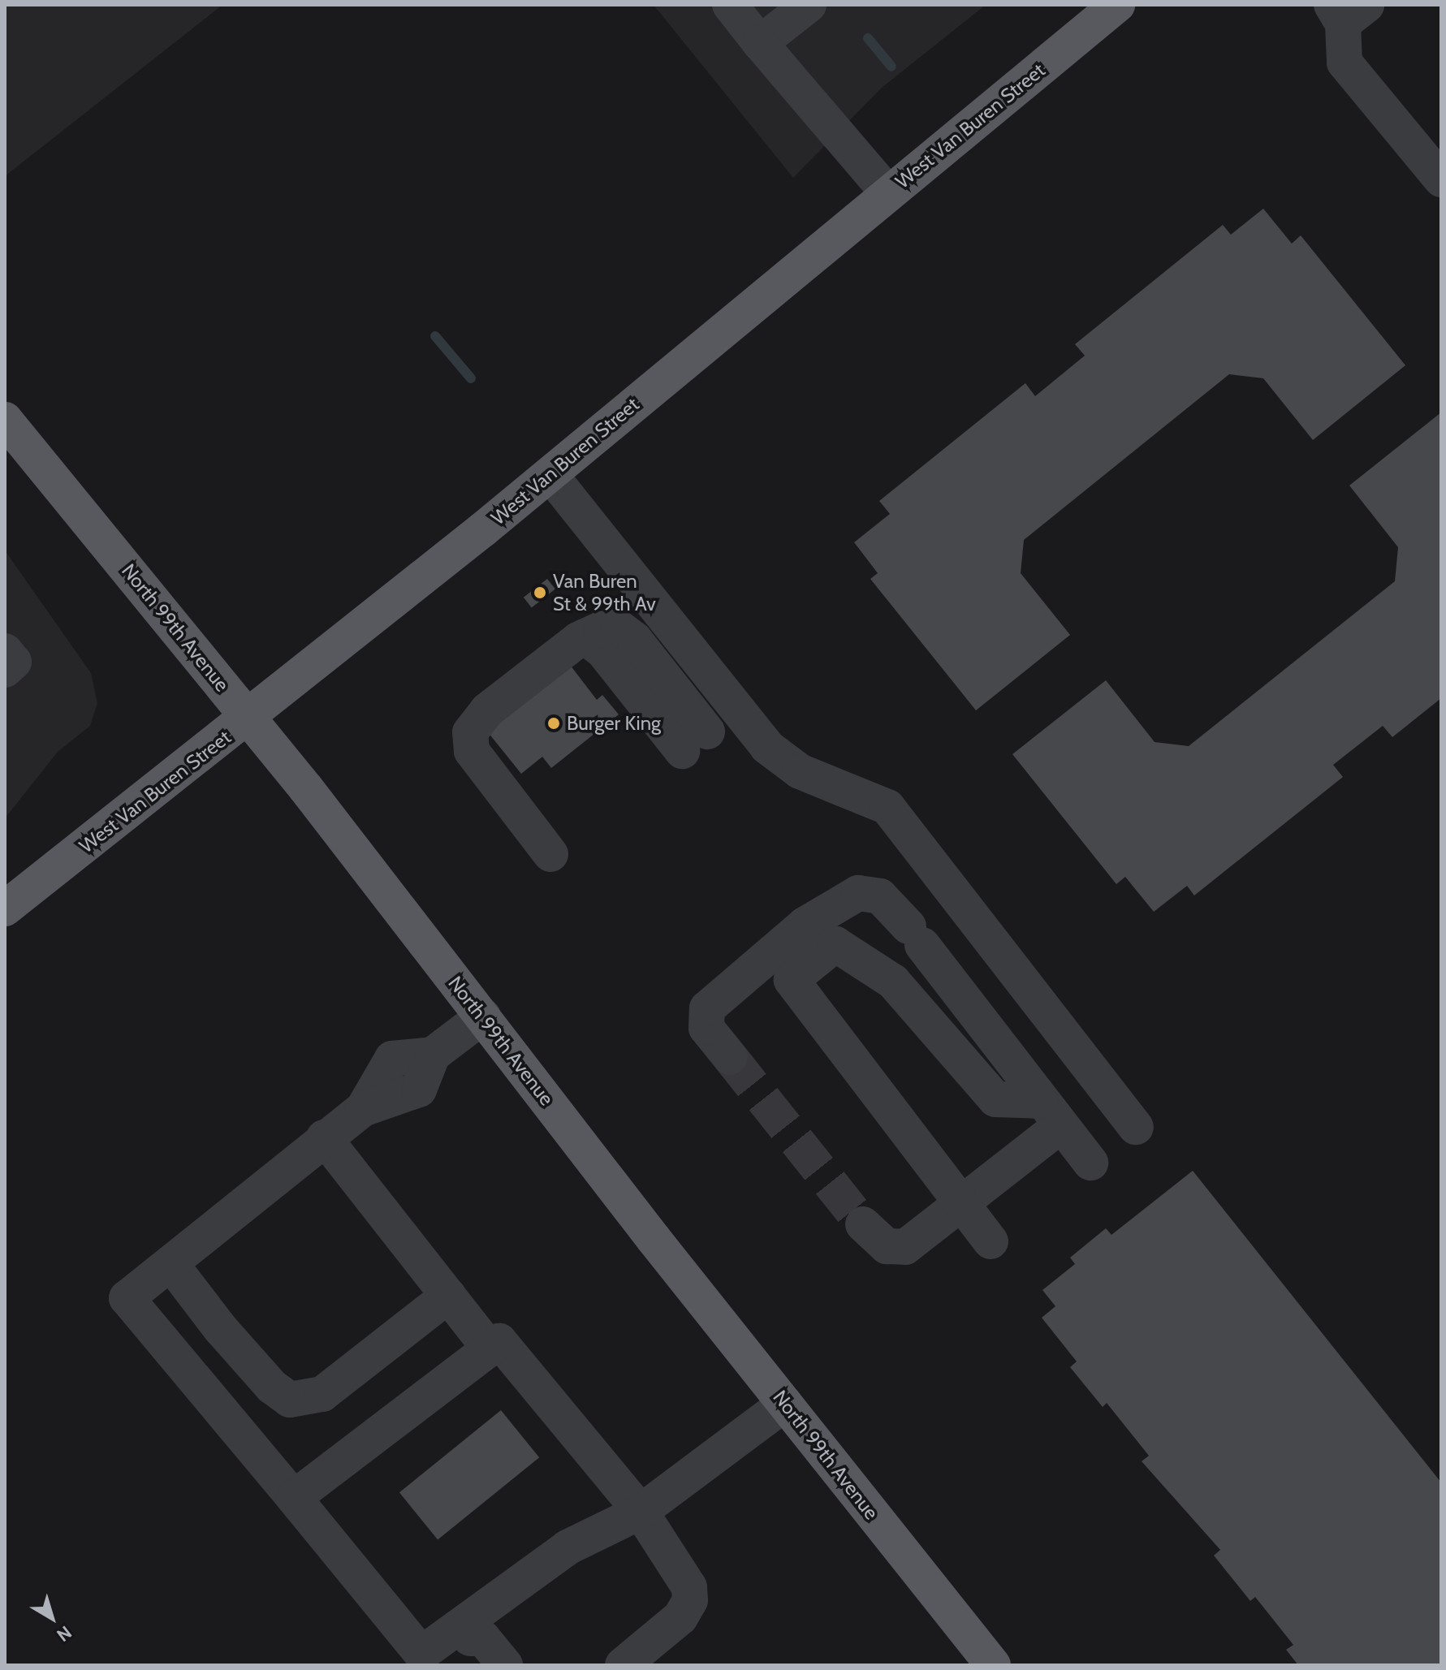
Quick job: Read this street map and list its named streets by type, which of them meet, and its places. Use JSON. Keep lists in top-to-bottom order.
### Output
{
  "streets": {
    "main road": ["West Van Buren Street", "North 99th Avenue"]
  },
  "crossings": [
    ["West Van Buren Street", "North 99th Avenue"]
  ],
  "places": ["Van Buren St & 99th Av", "Burger King"],
  "north": "bottom right"
}
